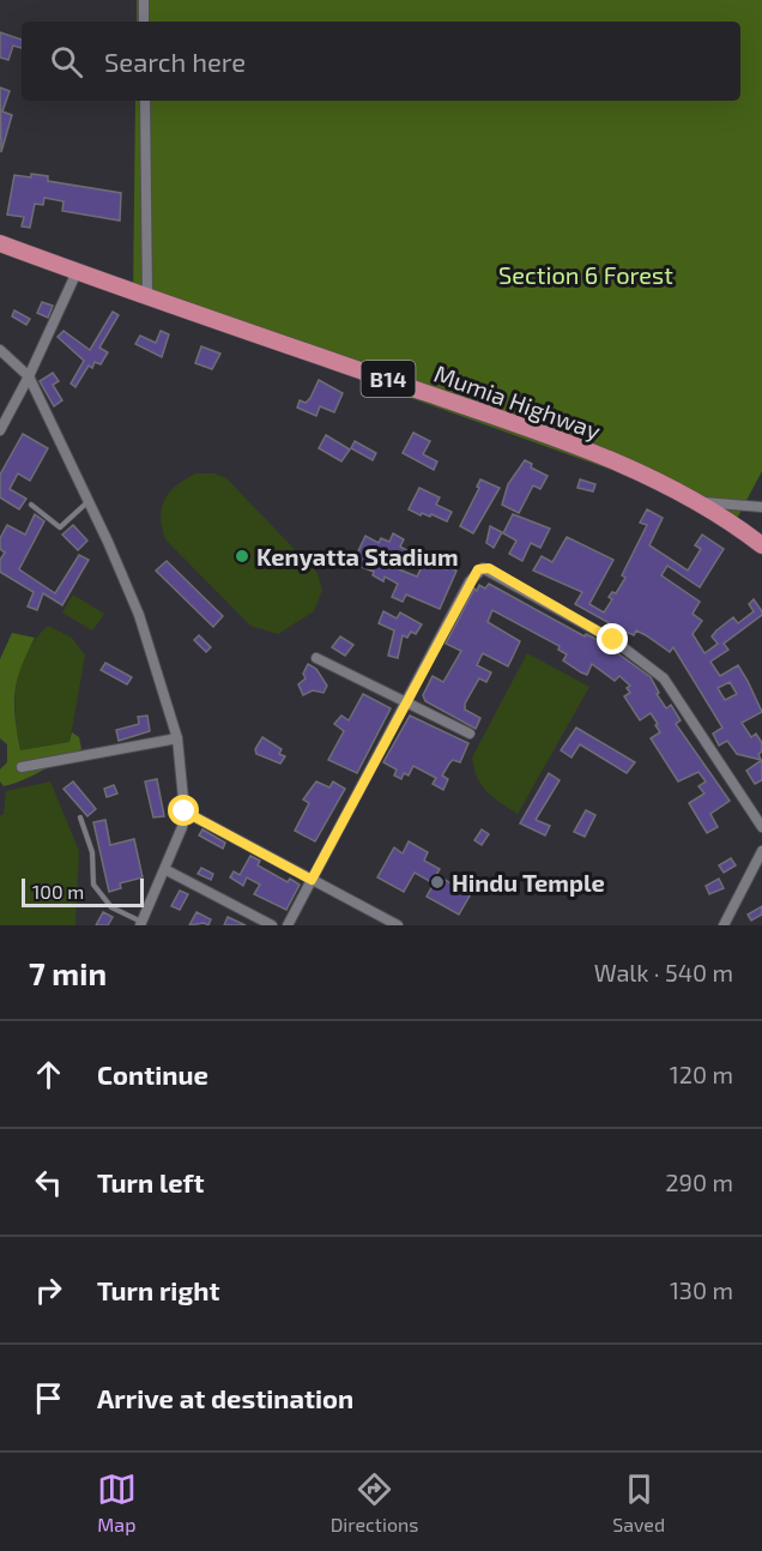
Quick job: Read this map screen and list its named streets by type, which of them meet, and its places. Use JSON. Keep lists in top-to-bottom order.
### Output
{
  "streets": {
    "highway": ["B14", "Mumia Highway"]
  },
  "parks": ["Section 6 Forest"],
  "places": ["Kenyatta Stadium", "Hindu Temple"],
  "scale_bar": "100 m",
  "page": {
    "search": "Search here",
    "scale": "100 m",
    "heading": ["7 min", "Walk · 540 m"],
    "list": [
      ["Continue", "120 m"],
      ["Turn left", "290 m"],
      ["Turn right", "130 m"],
      "Arrive at destination"
    ],
    "nav": ["Map", "Directions", "Saved"]
  }
}
